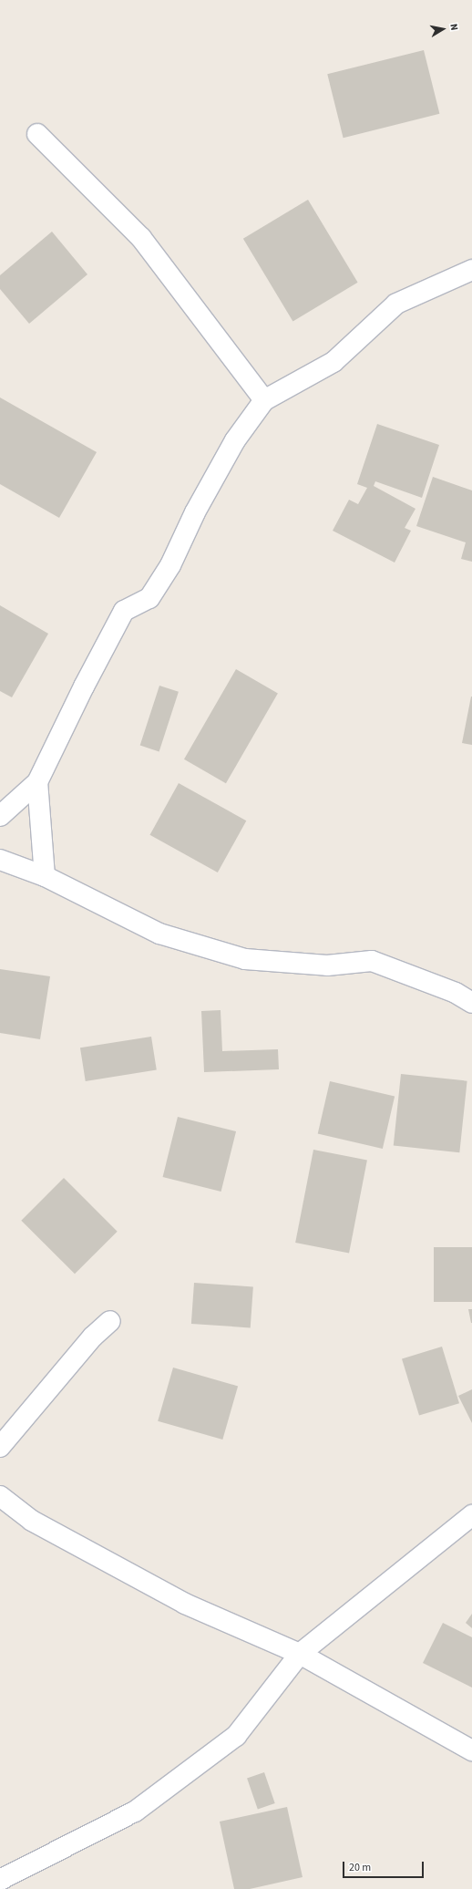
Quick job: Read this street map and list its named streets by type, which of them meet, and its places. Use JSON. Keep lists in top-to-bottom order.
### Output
{
  "scale_bar": "20 m",
  "north": "right"
}
